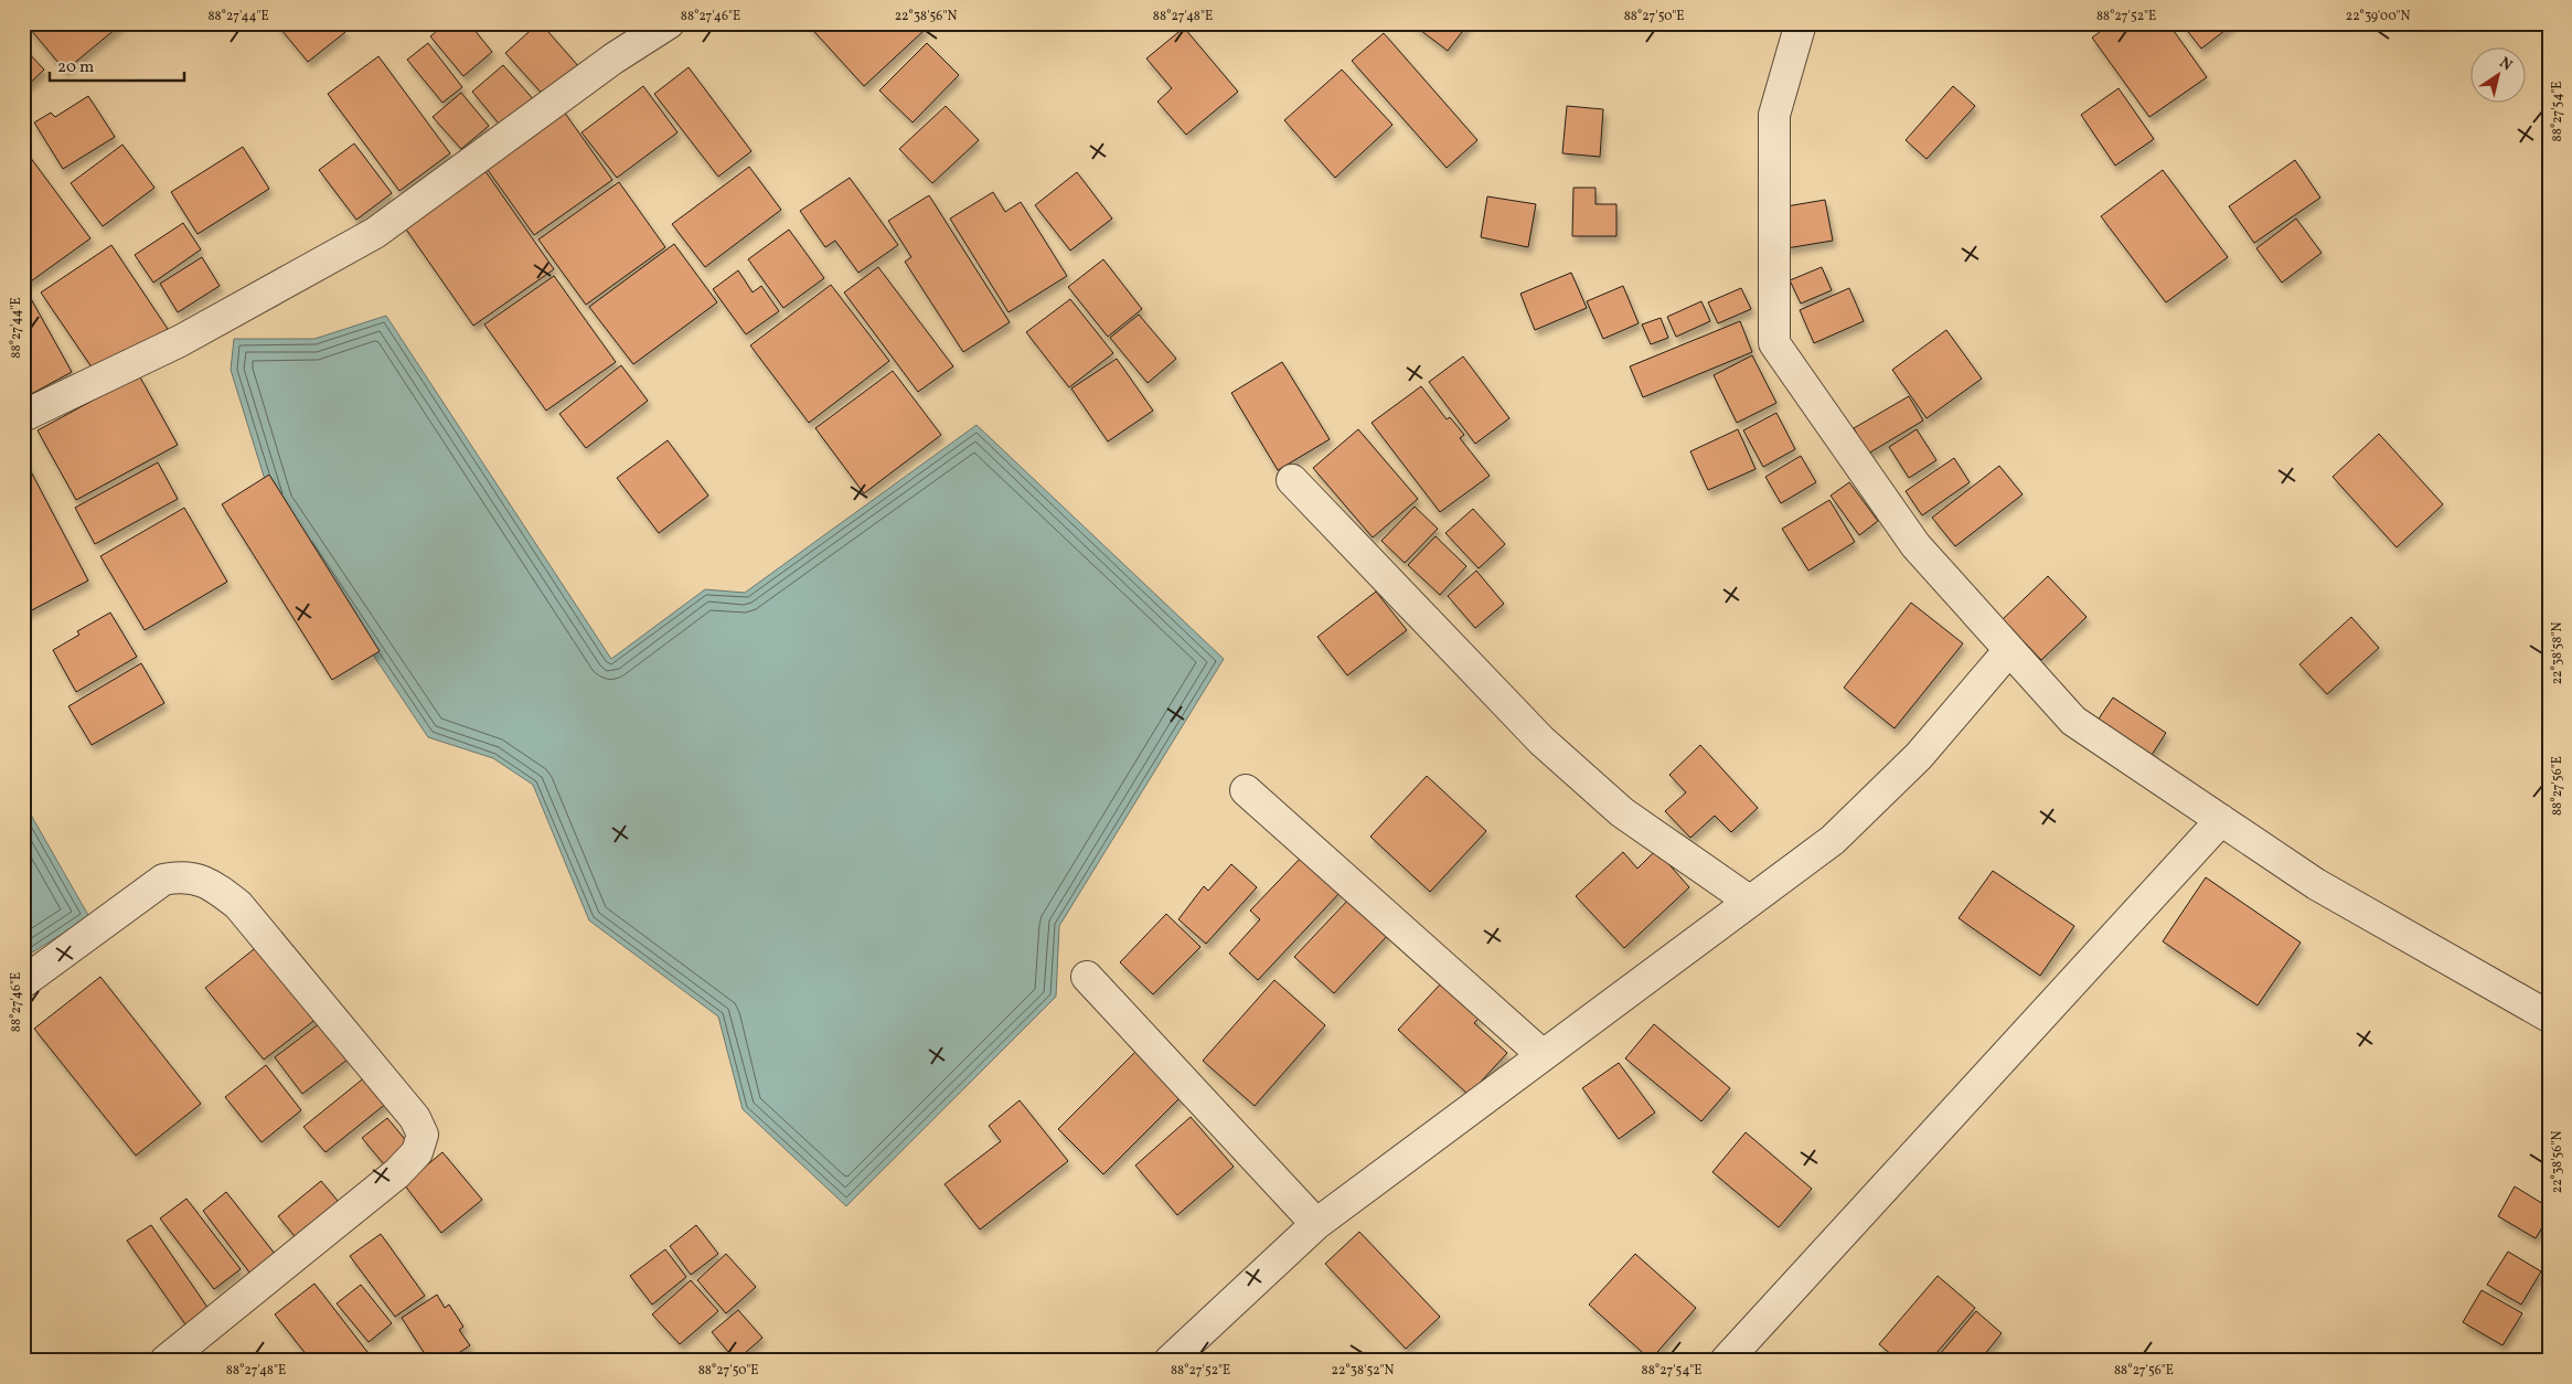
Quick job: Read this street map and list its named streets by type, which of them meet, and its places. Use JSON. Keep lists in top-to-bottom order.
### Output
{
  "scale_bar": "20 m",
  "north": "top right",
  "coordinates": [
    "88°27'44\"E",
    "88°27'46\"E",
    "22°38'56\"N",
    "88°27'48\"E",
    "88°27'50\"E",
    "88°27'52\"E",
    "22°39'00\"N",
    "88°27'54\"E",
    "22°38'58\"N",
    "88°27'56\"E",
    "22°38'52\"N"
  ]
}
